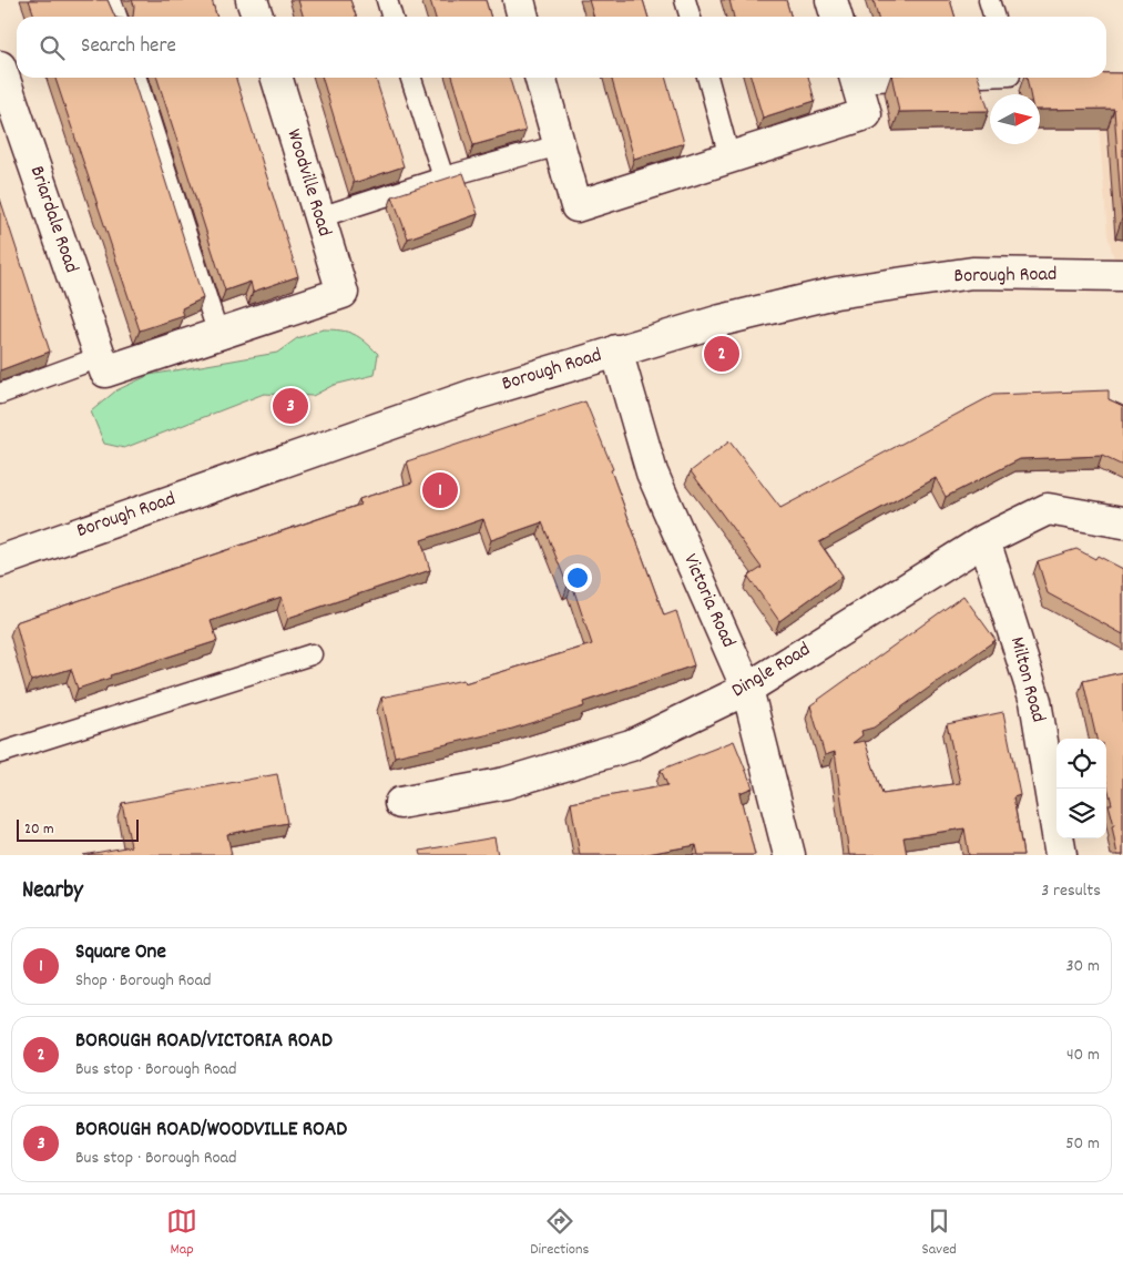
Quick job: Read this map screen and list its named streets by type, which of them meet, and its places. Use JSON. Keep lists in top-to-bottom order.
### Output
{
  "streets": {
    "main road": [
      "Woodville Road",
      "Briardale Road",
      "Borough Road",
      "Victoria Road",
      "Dingle Road",
      "Milton Road"
    ]
  },
  "crossings": [
    ["Borough Road", "Victoria Road"],
    ["Victoria Road", "Dingle Road"],
    ["Dingle Road", "Milton Road"]
  ],
  "scale_bar": "20 m",
  "north": "right",
  "page": {
    "search": "Search here",
    "pins": ["2", "3", "1"],
    "scale": "20 m",
    "heading": ["Nearby", "3 results"],
    "list": [
      {
        "mark": "1",
        "name": "Square One",
        "note": "Shop · Borough Road",
        "value": "30 m"
      },
      {
        "mark": "2",
        "name": "BOROUGH ROAD/VICTORIA ROAD",
        "note": "Bus stop · Borough Road",
        "value": "40 m"
      },
      {
        "mark": "3",
        "name": "BOROUGH ROAD/WOODVILLE ROAD",
        "note": "Bus stop · Borough Road",
        "value": "50 m"
      }
    ],
    "nav": ["Map", "Directions", "Saved"]
  }
}
